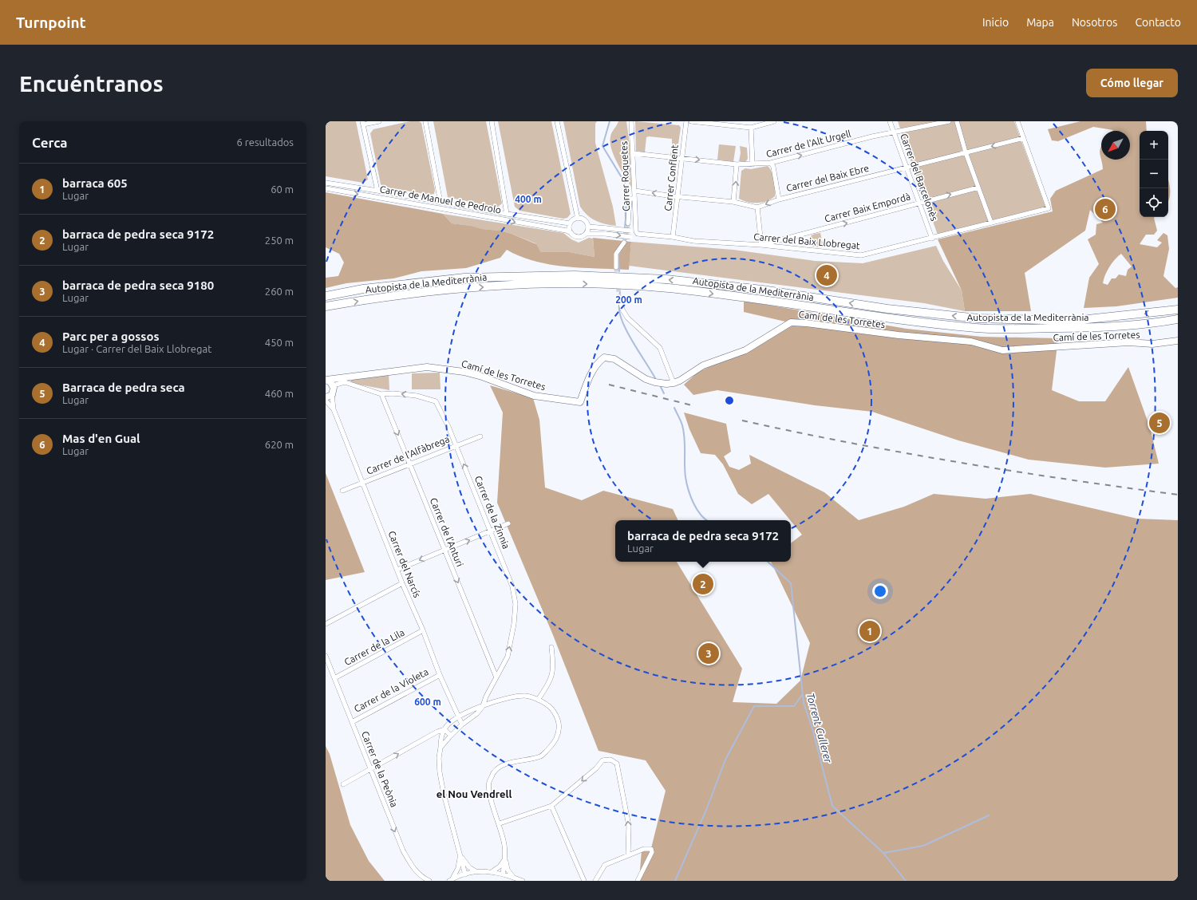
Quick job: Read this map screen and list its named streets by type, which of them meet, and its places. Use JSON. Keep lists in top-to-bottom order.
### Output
{
  "streets": {
    "highway": ["Autopista de la Mediterrània"],
    "street": [
      "Carrer de l'Alt Urgell",
      "Carrer Roquetes",
      "Carrer del Barcelonès",
      "Carrer Conflent",
      "Carrer del Baix Ebre",
      "Carrer de Manuel de Pedrolo",
      "Carrer Baix Empordà",
      "Carrer del Baix Llobregat",
      "Camí de les Torretes",
      "Carrer de l'Alfàbrega",
      "Carrer de la Zinnia",
      "Carrer de l'Anturi",
      "Carrer del Narcís",
      "Carrer de la Lila",
      "Carrer de la Violeta",
      "Carrer de la Peònia"
    ]
  },
  "crossings": [
    ["Carrer de l'Alt Urgell", "Carrer Roquetes"],
    ["Carrer de l'Alt Urgell", "Carrer del Barcelonès"],
    ["Carrer de l'Alt Urgell", "Carrer Conflent"],
    ["Carrer Roquetes", "Carrer del Baix Llobregat"],
    ["Carrer del Barcelonès", "Carrer del Baix Ebre"],
    ["Carrer del Barcelonès", "Carrer Baix Empordà"],
    ["Carrer del Barcelonès", "Carrer del Baix Llobregat"],
    ["Carrer Conflent", "Carrer del Baix Llobregat"],
    ["Carrer del Baix Ebre", "Carrer del Baix Llobregat"],
    ["Carrer Baix Empordà", "Carrer del Baix Llobregat"],
    ["Carrer de l'Alfàbrega", "Carrer de la Zinnia"],
    ["Carrer de l'Alfàbrega", "Carrer de l'Anturi"],
    ["Carrer de l'Alfàbrega", "Carrer del Narcís"],
    ["Carrer de la Zinnia", "Carrer de l'Anturi"],
    ["Carrer de la Zinnia", "Carrer del Narcís"],
    ["Carrer del Narcís", "Carrer de la Lila"],
    ["Carrer del Narcís", "Carrer de la Violeta"],
    ["Carrer de la Lila", "Carrer de la Peònia"],
    ["Carrer de la Violeta", "Carrer de la Peònia"]
  ],
  "one_way": [
    "Carrer Baix Empordà",
    "Carrer de la Zinnia",
    "Carrer de l'Anturi",
    "Carrer de la Peònia"
  ],
  "districts": ["el Nou Vendrell"],
  "water": ["Torrent Cullerer"],
  "north": "bottom left",
  "page": {
    "header": "Turnpoint",
    "nav": [
      "Inicio",
      "Mapa",
      "Nosotros",
      "Contacto"
    ],
    "buttons": "Cómo llegar",
    "title": "Encuéntranos",
    "heading": ["Cerca", "6 resultados"],
    "map_buttons": ["+", "−"],
    "list": [
      {
        "mark": "1",
        "name": "barraca 605",
        "note": "Lugar",
        "value": "60 m"
      },
      {
        "mark": "2",
        "name": "barraca de pedra seca 9172",
        "note": "Lugar",
        "value": "250 m"
      },
      {
        "mark": "3",
        "name": "barraca de pedra seca 9180",
        "note": "Lugar",
        "value": "260 m"
      },
      {
        "mark": "4",
        "name": "Parc per a gossos",
        "note": "Lugar · Carrer del Baix Llobregat",
        "value": "450 m"
      },
      {
        "mark": "5",
        "name": "Barraca de pedra seca",
        "note": "Lugar",
        "value": "460 m"
      },
      {
        "mark": "6",
        "name": "Mas d'en Gual",
        "note": "Lugar",
        "value": "620 m"
      }
    ],
    "pins": [
      "6",
      "4",
      "5",
      "2",
      "1",
      "3"
    ],
    "popup": ["barraca de pedra seca 9172", "Lugar"]
  },
  "rings": ["400 m", "200 m", "600 m"]
}
